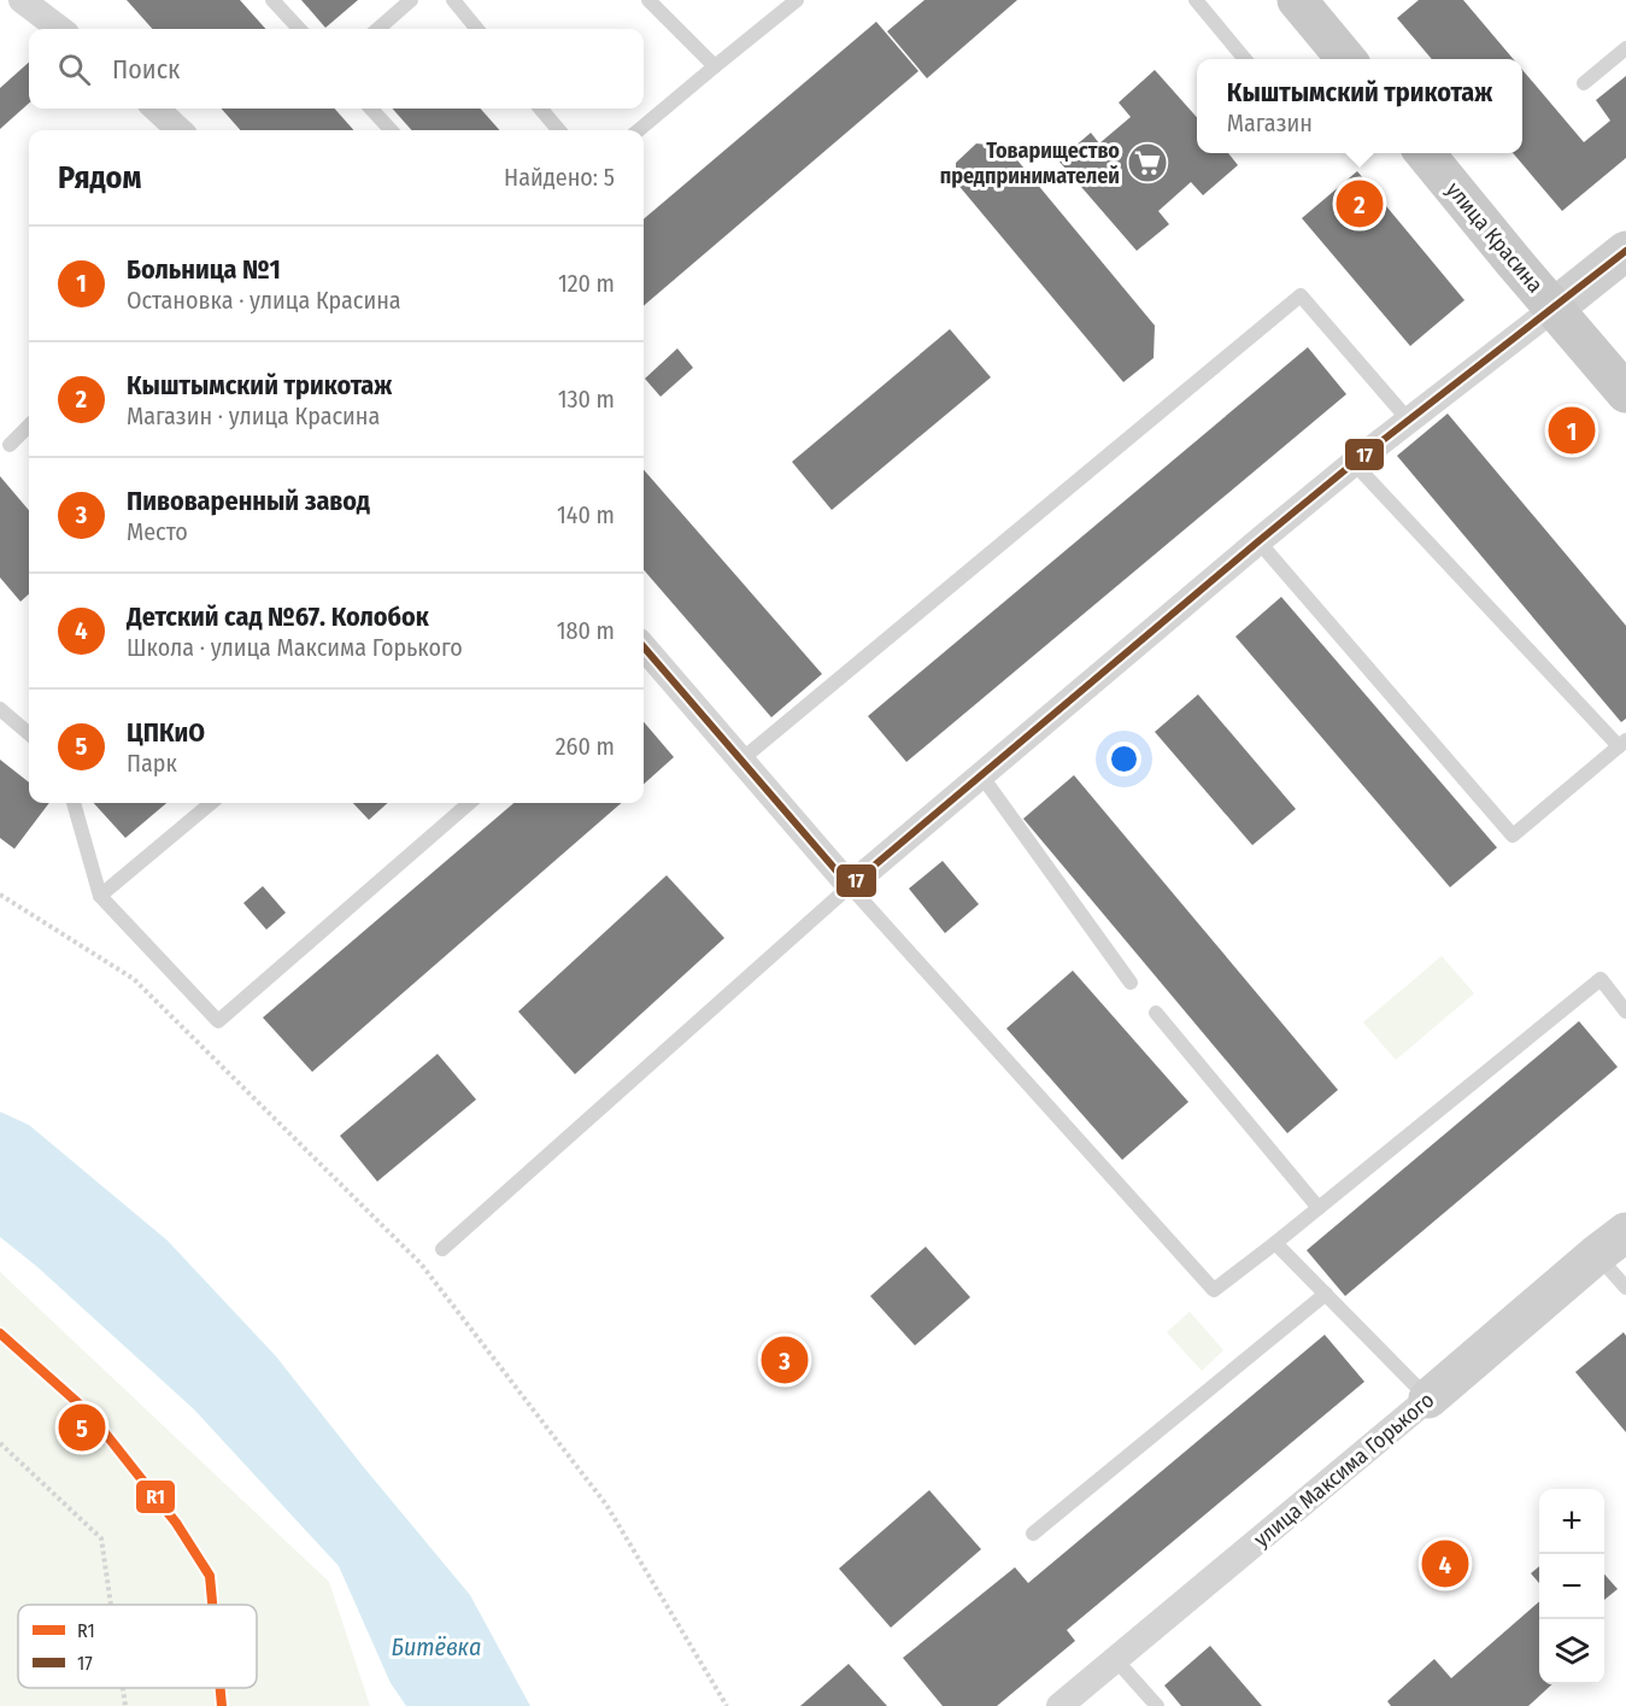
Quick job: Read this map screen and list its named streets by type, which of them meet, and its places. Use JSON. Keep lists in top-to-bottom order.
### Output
{
  "streets": {
    "main road": ["улица Красина"],
    "street": ["улица Максима Горького"]
  },
  "water": ["Битёвка"],
  "places": {
    "supermarket": ["Товарищество предпринимателей"]
  },
  "lines": ["transit line 17", "transit line R1"],
  "legend": ["R1", "17"],
  "page": {
    "search": "Поиск",
    "popup": ["Кыштымский трикотаж", "Магазин"],
    "heading": ["Рядом", "Найдено: 5"],
    "pins": [
      "2",
      "1",
      "3",
      "5",
      "4"
    ],
    "list": [
      {
        "mark": "1",
        "name": "Больница №1",
        "note": "Остановка · улица Красина",
        "value": "120 m"
      },
      {
        "mark": "2",
        "name": "Кыштымский трикотаж",
        "note": "Магазин · улица Красина",
        "value": "130 m"
      },
      {
        "mark": "3",
        "name": "Пивоваренный завод",
        "note": "Место",
        "value": "140 m"
      },
      {
        "mark": "4",
        "name": "Детский сад №67. Колобок",
        "note": "Школа · улица Максима Горького",
        "value": "180 m"
      },
      {
        "mark": "5",
        "name": "ЦПКиО",
        "note": "Парк",
        "value": "260 m"
      }
    ],
    "map_buttons": ["+", "−"]
  }
}
